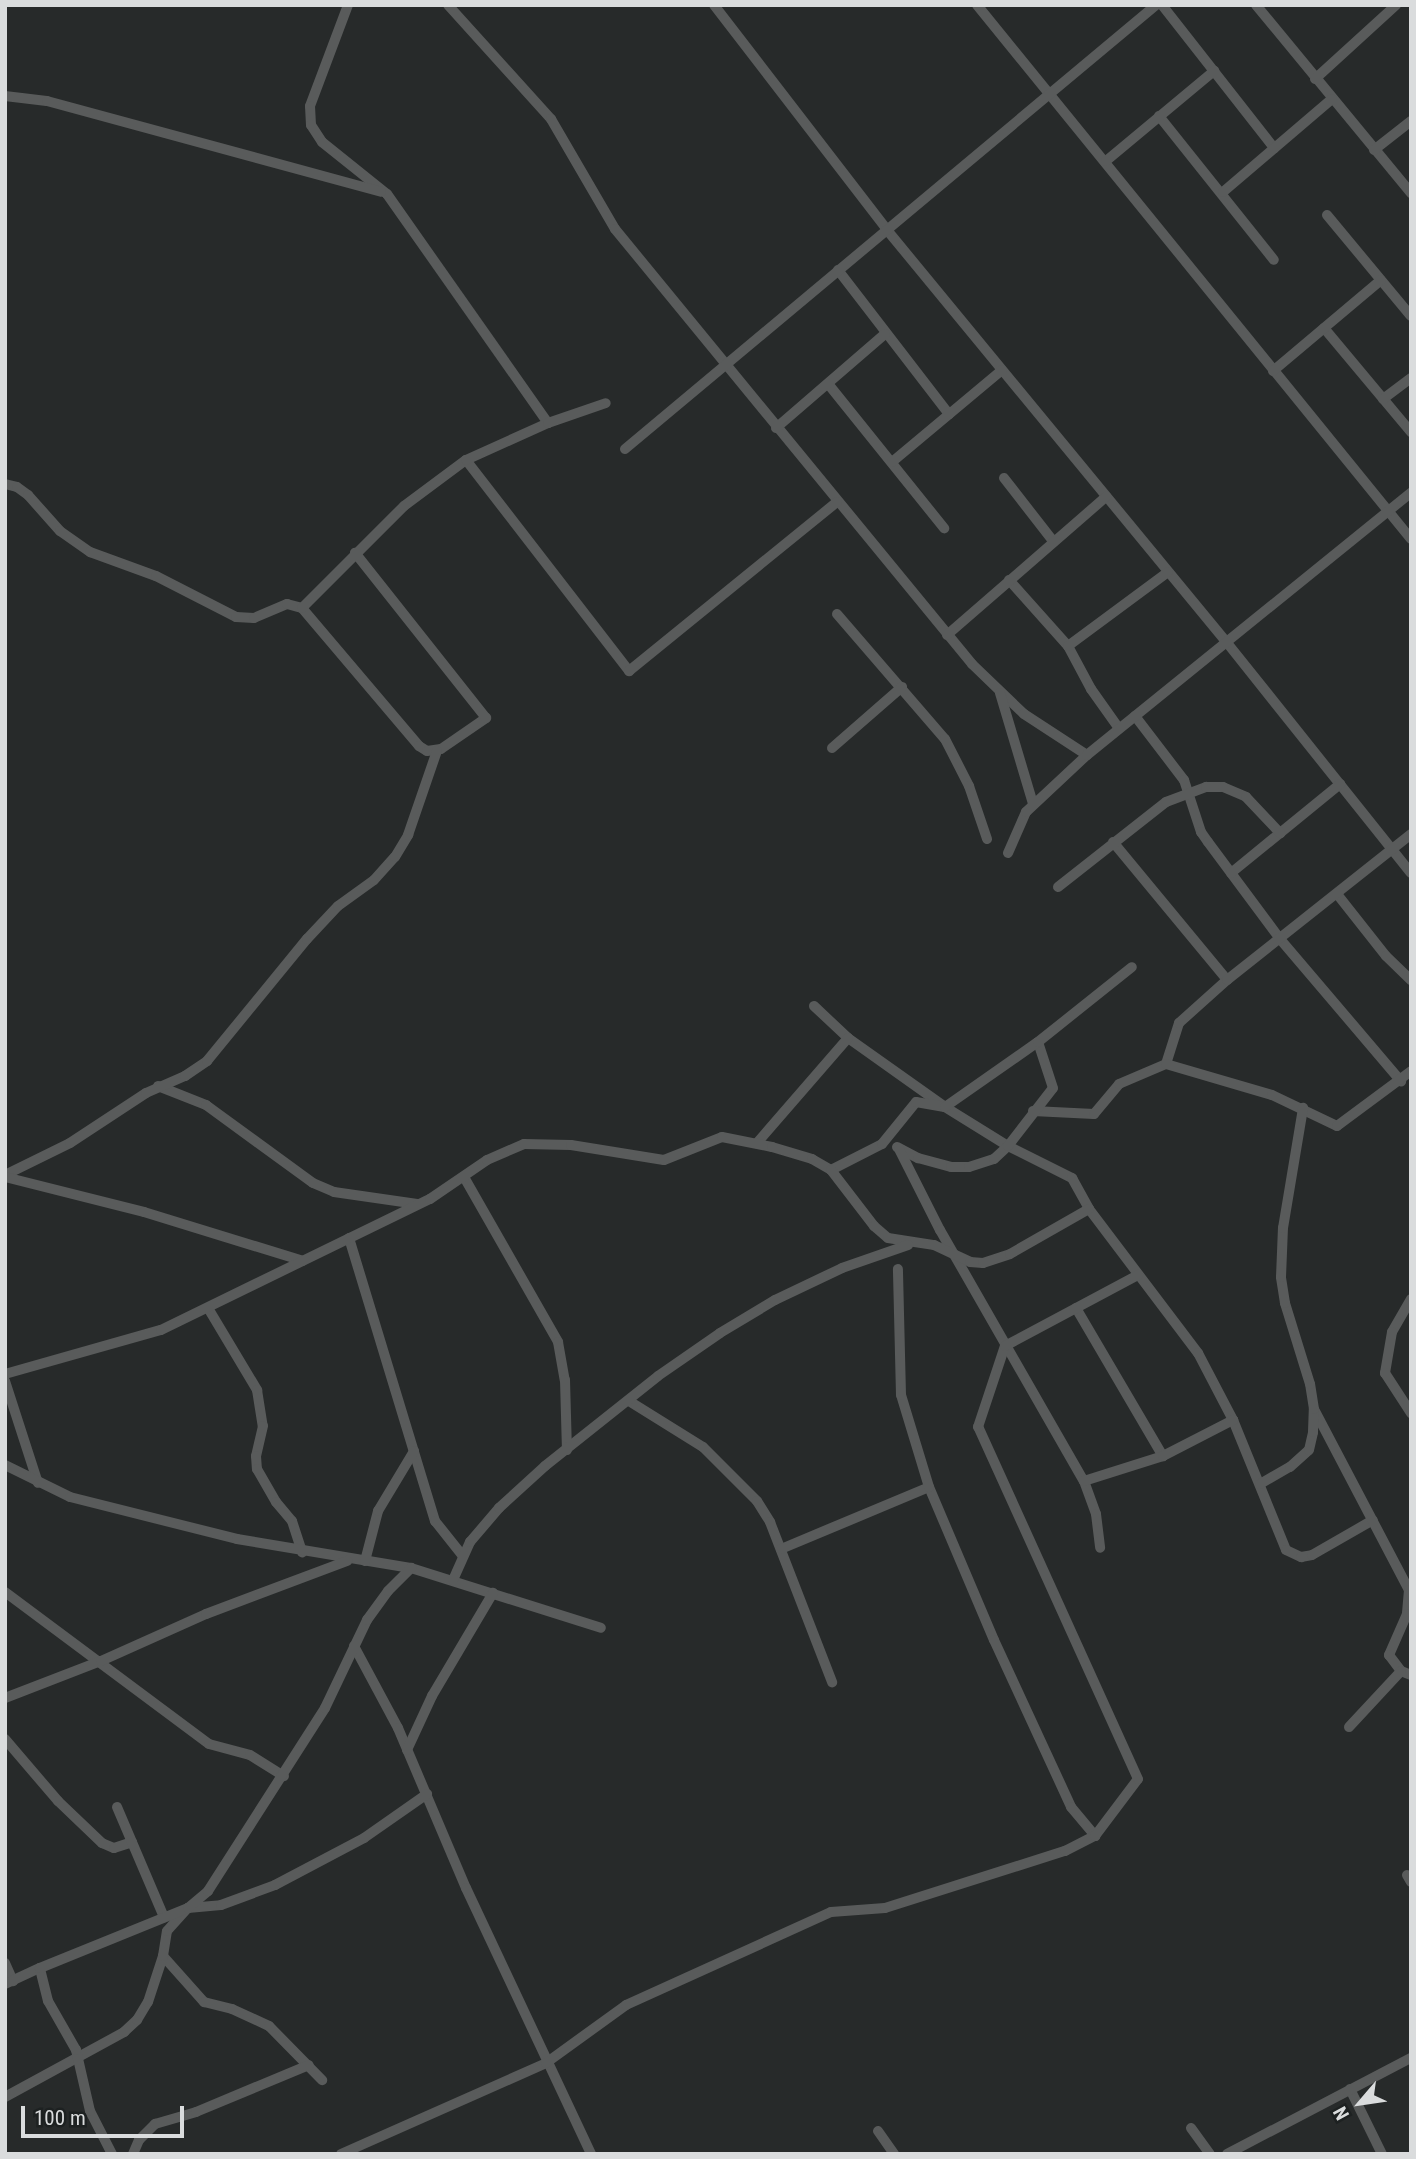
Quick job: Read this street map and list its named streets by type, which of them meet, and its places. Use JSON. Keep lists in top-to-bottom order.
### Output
{
  "scale_bar": "100 m",
  "north": "bottom left"
}
